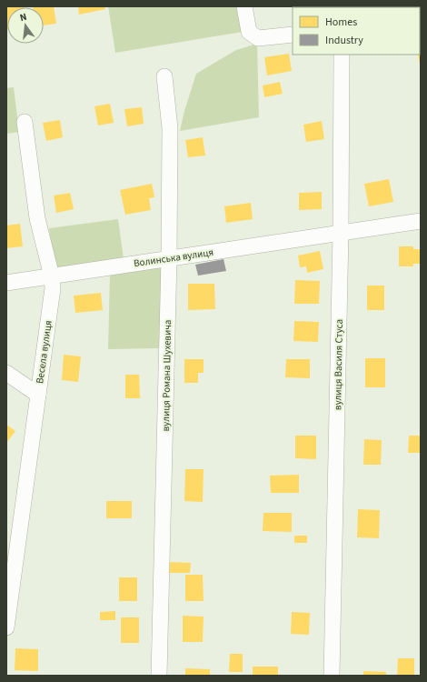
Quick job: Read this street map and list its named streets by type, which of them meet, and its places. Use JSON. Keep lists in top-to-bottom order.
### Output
{
  "streets": {
    "street": [
      "Волинська вулиця",
      "Весела вулиця",
      "вулиця Василя Стуса",
      "вулиця Романа Шухевича"
    ]
  },
  "crossings": [
    ["Волинська вулиця", "Весела вулиця"],
    ["Волинська вулиця", "вулиця Василя Стуса"],
    ["Волинська вулиця", "вулиця Романа Шухевича"]
  ],
  "legend": ["Homes", "Industry"],
  "north": "top"
}
